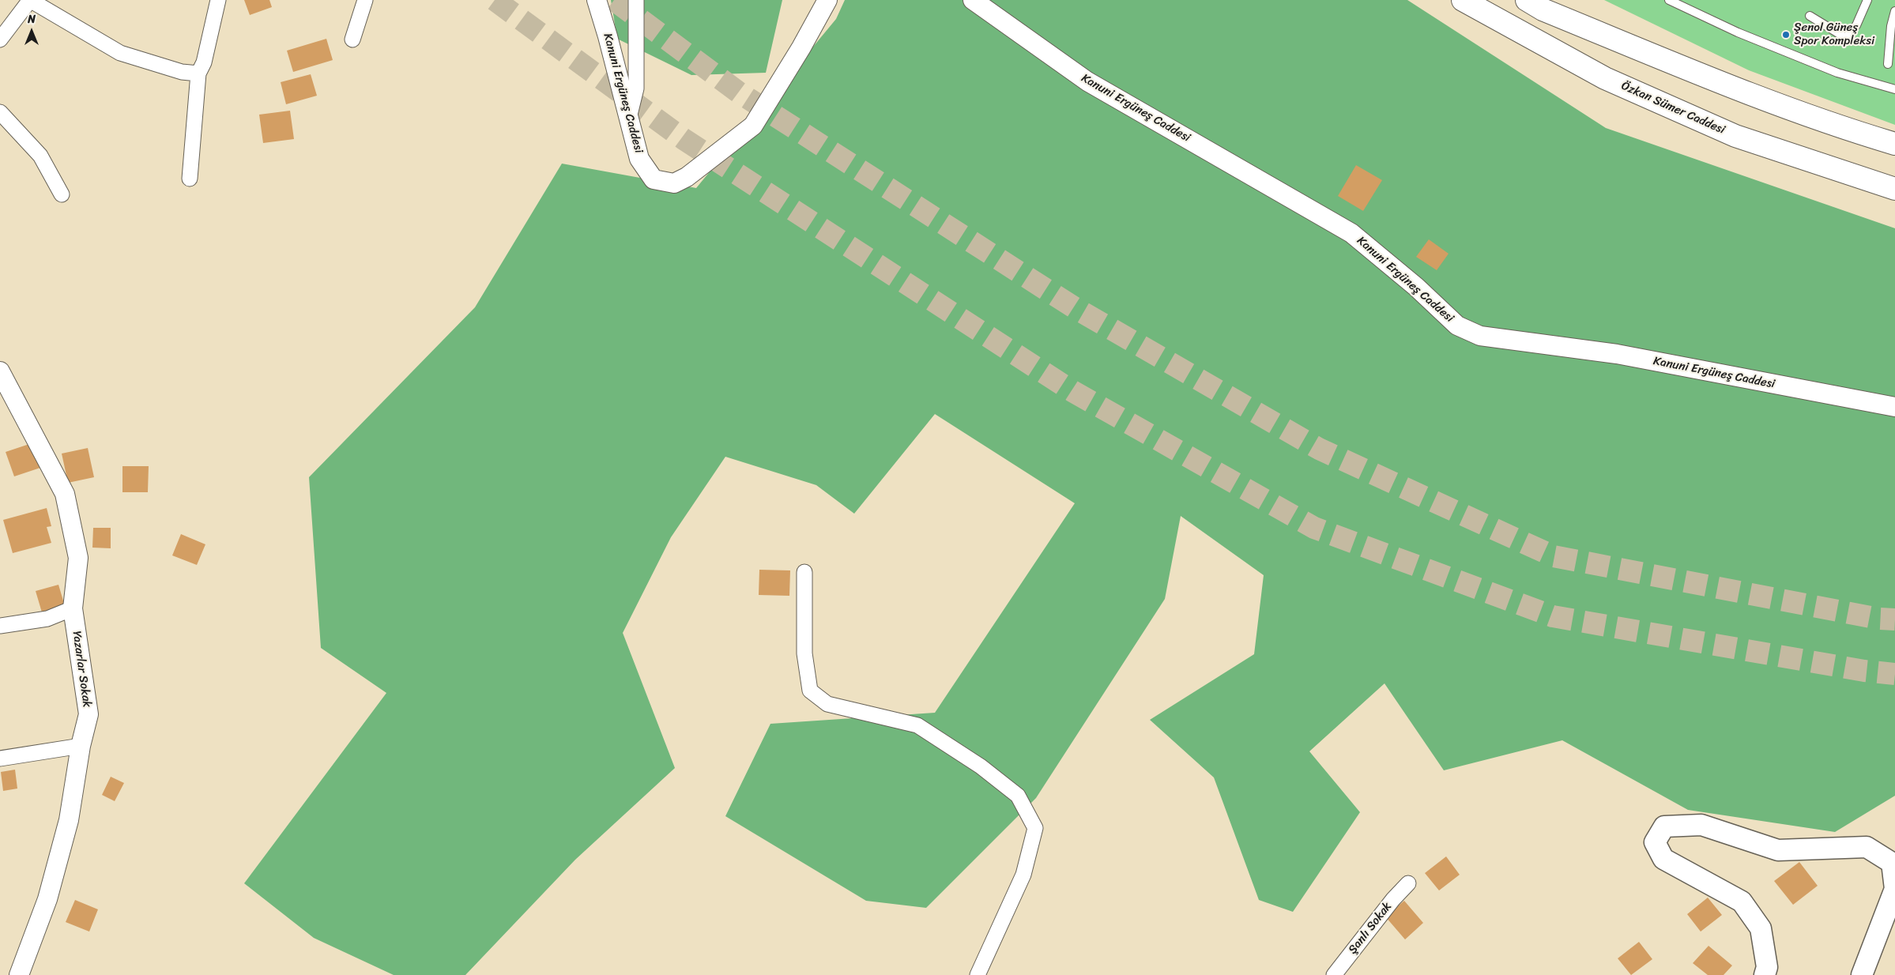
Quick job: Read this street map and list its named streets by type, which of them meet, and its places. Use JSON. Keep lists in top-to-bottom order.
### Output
{
  "streets": {
    "main road": ["Özkan Sümer Caddesi"],
    "street": ["Kanuni Ergüneş Caddesi", "Yazarlar Sokak", "Şanlı Sokak"]
  },
  "places": ["Şenol Güneş Spor Kompleksi"],
  "north": "top"
}
